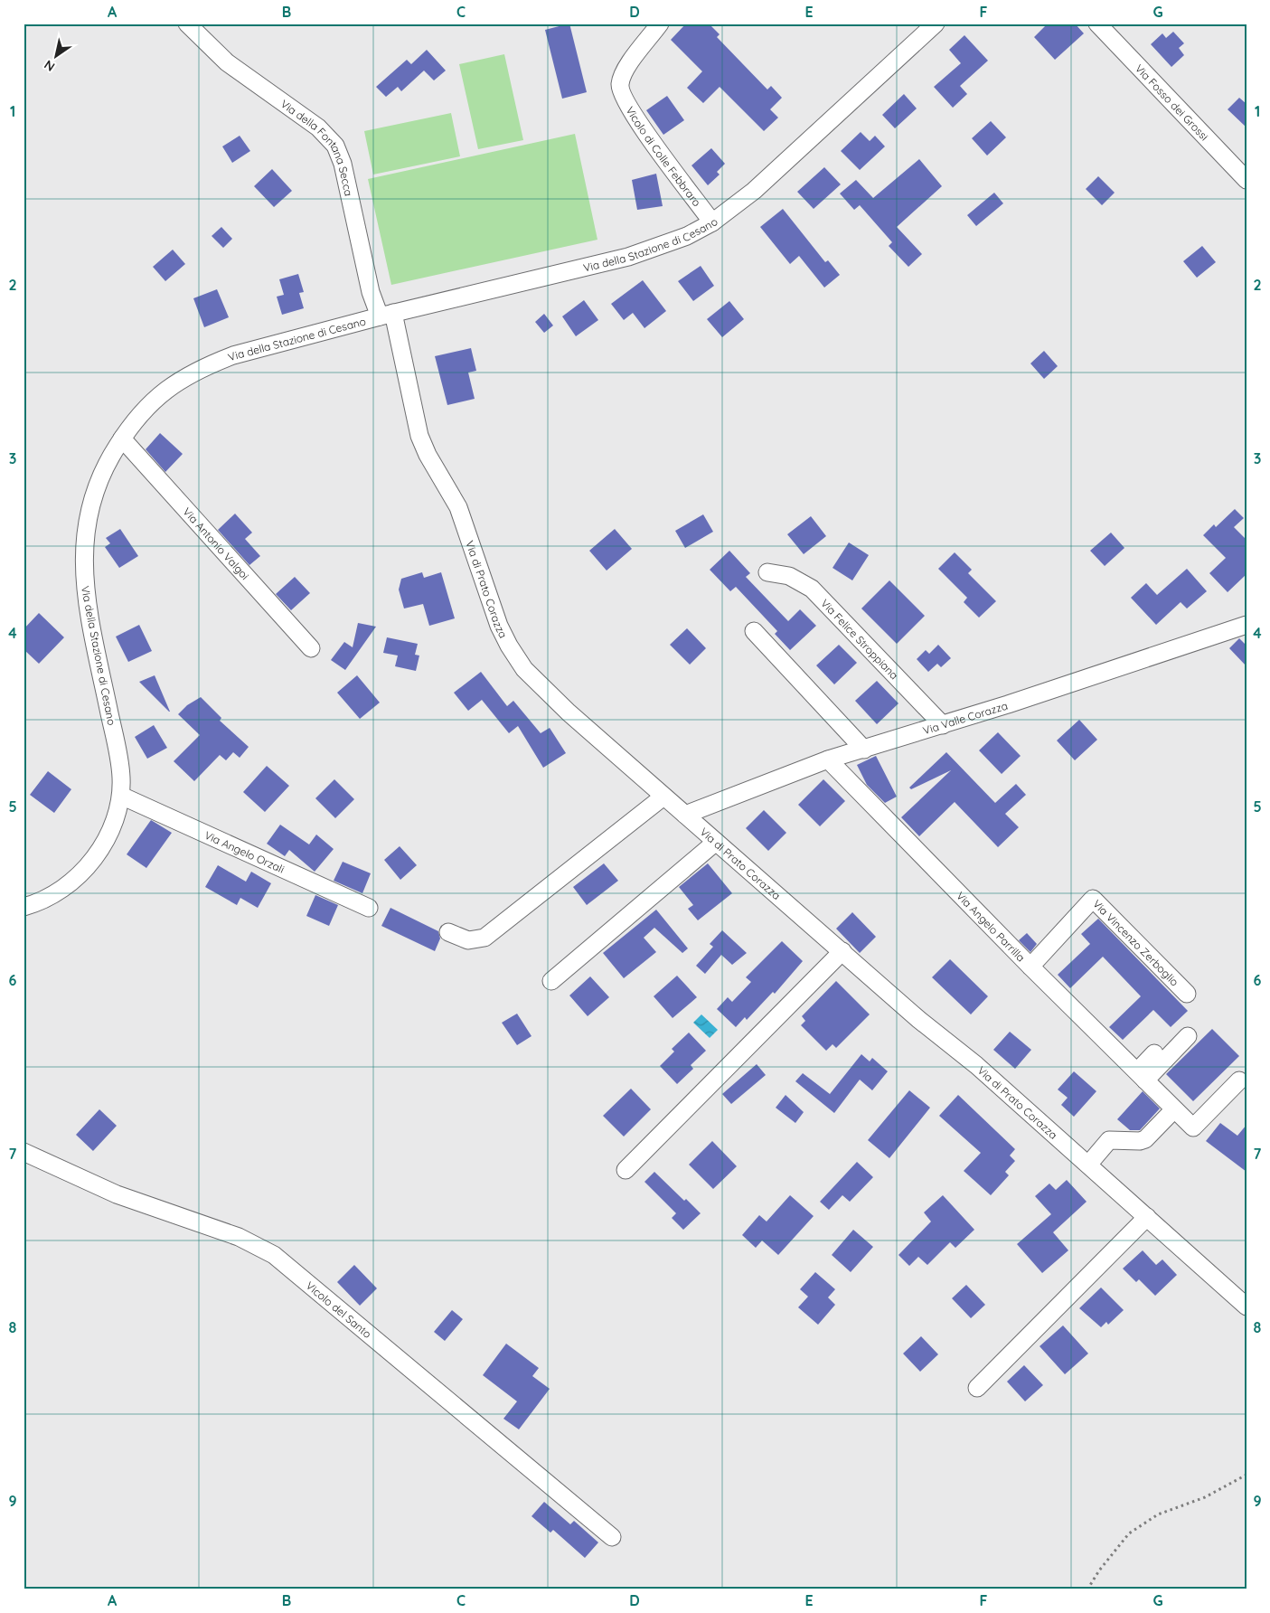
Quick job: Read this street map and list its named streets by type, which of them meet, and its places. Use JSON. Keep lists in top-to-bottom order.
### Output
{
  "streets": {
    "street": [
      "Via Fosso dei Grossi",
      "Via della Fontana Secca",
      "Vicolo di Colle Febbraro",
      "Via della Stazione di Cesano",
      "Via Antonio Valgoi",
      "Via di Prato Corazza",
      "Via Felice Stroppiana",
      "Via Valle Corazza",
      "Via Angelo Orzali",
      "Via Angelo Parrilla",
      "Via Vincenzo Zerboglio",
      "Vicolo del Santo"
    ]
  },
  "crossings": [
    ["Via della Fontana Secca", "Via della Stazione di Cesano"],
    ["Via della Fontana Secca", "Via di Prato Corazza"],
    ["Vicolo di Colle Febbraro", "Via della Stazione di Cesano"],
    ["Via della Stazione di Cesano", "Via Antonio Valgoi"],
    ["Via della Stazione di Cesano", "Via di Prato Corazza"],
    ["Via della Stazione di Cesano", "Via Angelo Orzali"],
    ["Via di Prato Corazza", "Via Valle Corazza"],
    ["Via Felice Stroppiana", "Via Valle Corazza"],
    ["Via Valle Corazza", "Via Angelo Parrilla"],
    ["Via Angelo Parrilla", "Via Vincenzo Zerboglio"]
  ],
  "north": "bottom left",
  "grid": {
    "columns": [
      "A",
      "B",
      "C",
      "D",
      "E",
      "F",
      "G"
    ],
    "rows": [
      "1",
      "2",
      "3",
      "4",
      "5",
      "6",
      "7",
      "8",
      "9"
    ]
  }
}
